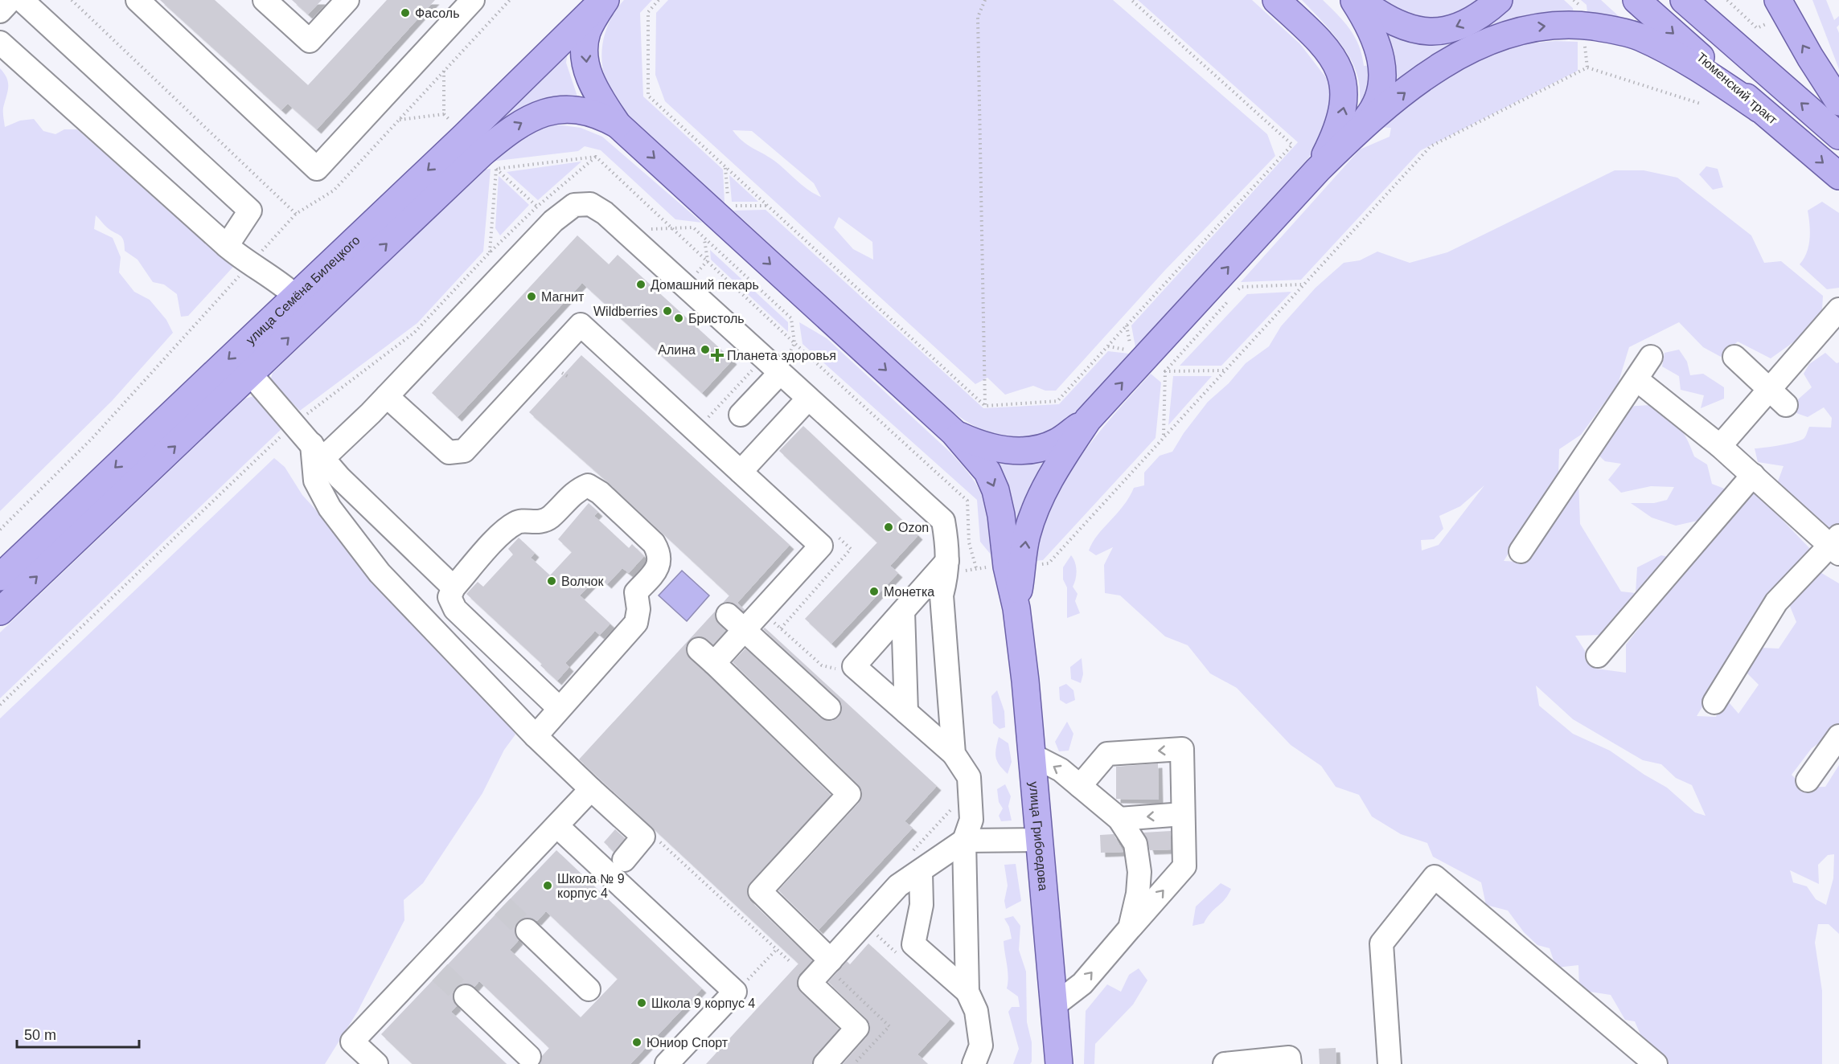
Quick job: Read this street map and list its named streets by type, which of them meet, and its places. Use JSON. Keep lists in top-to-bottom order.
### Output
{
  "streets": {
    "main road": ["Тюменский тракт", "улица Семёна Билецкого", "улица Грибоедова"]
  },
  "places": {
    "other": [
      "Фасоль",
      "Домашний пекарь",
      "Магнит",
      "Wildberries",
      "Бристоль",
      "Алина",
      "Ozon",
      "Волчок",
      "Монетка",
      "Школа № 9 корпус 4",
      "Школа 9 корпус 4",
      "Юниор Спорт"
    ],
    "health": ["Планета здоровья"]
  },
  "scale_bar": "50 m"
}
